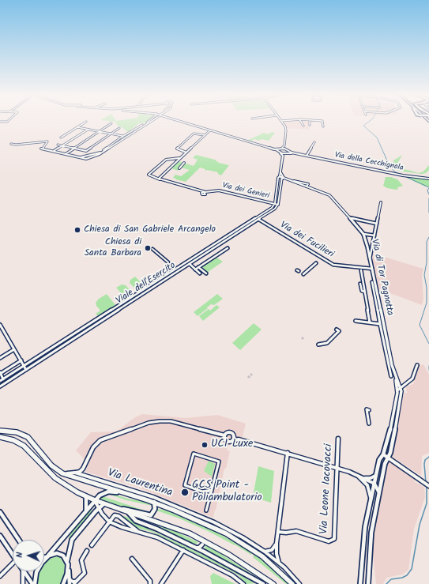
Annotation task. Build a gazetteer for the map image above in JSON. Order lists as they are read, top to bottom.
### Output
{
  "streets": {
    "main road": ["Via Laurentina"],
    "street": [
      "Via della Cecchignola",
      "Via dei Genieri",
      "Via dei Fucilieri",
      "Via di Tor Pagnotta",
      "Viale dell'Esercito",
      "Via Leone Iacovacci"
    ]
  },
  "crossings": [
    ["Via dei Genieri", "Viale dell'Esercito"],
    ["Via dei Fucilieri", "Via di Tor Pagnotta"],
    ["Via dei Fucilieri", "Viale dell'Esercito"]
  ],
  "places": [
    "Chiesa di San Gabriele Arcangelo",
    "Chiesa di Santa Barbara",
    "UCI Luxe",
    "GCS Point - Poliambulatorio"
  ],
  "north": "left"
}
